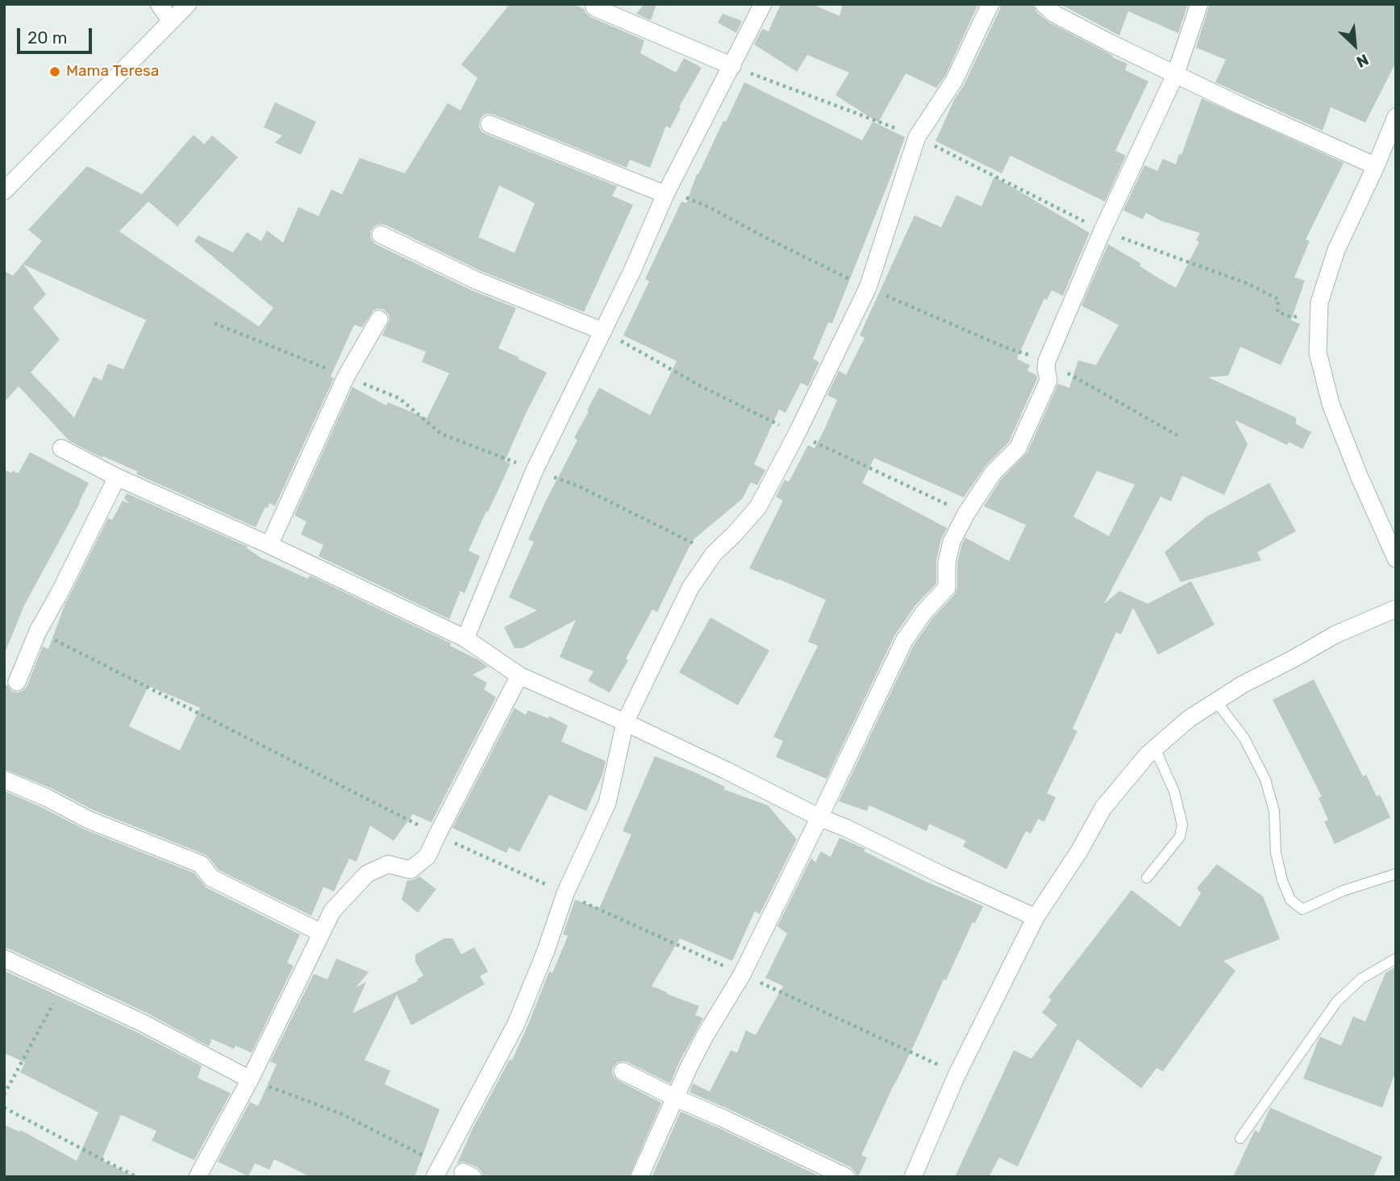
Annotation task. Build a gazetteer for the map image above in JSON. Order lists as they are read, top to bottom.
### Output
{
  "places": ["Mama Teresa"],
  "scale_bar": "20 m",
  "north": "bottom right"
}
